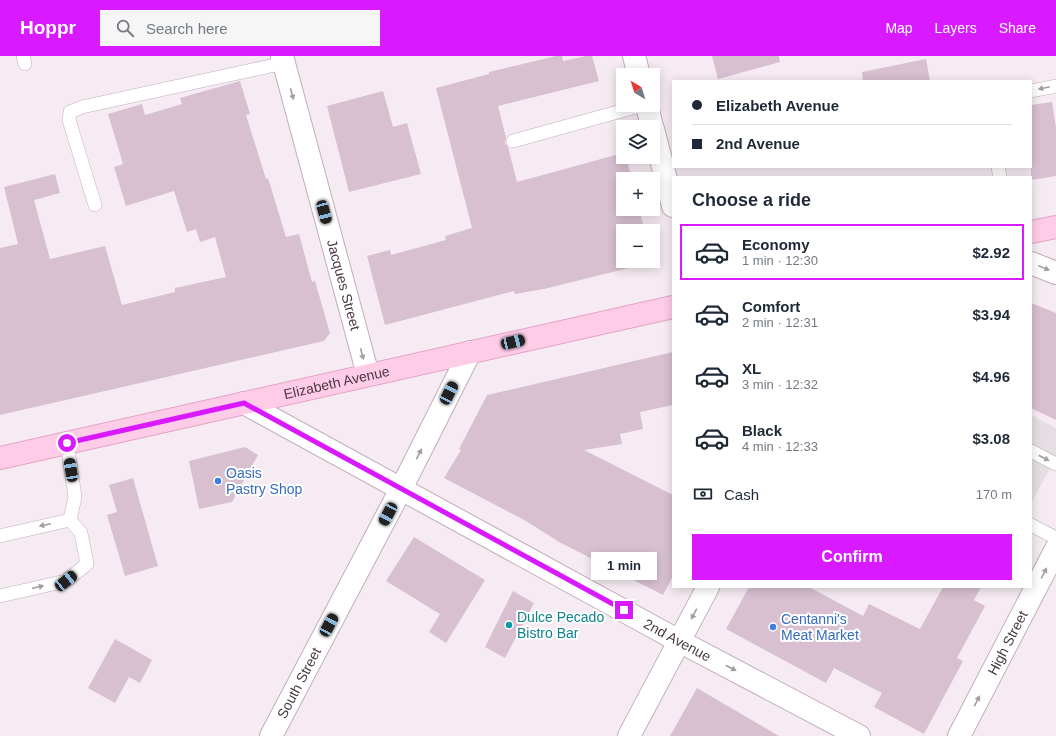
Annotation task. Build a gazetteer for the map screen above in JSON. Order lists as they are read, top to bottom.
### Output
{
  "streets": {
    "street": [
      "Jacques Street",
      "Elizabeth Avenue",
      "2nd Avenue",
      "High Street",
      "South Street"
    ]
  },
  "crossings": [
    ["Jacques Street", "Elizabeth Avenue"],
    ["Elizabeth Avenue", "2nd Avenue"],
    ["Elizabeth Avenue", "South Street"],
    ["2nd Avenue", "South Street"]
  ],
  "one_way": ["Jacques Street", "High Street", "South Street"],
  "places": ["Oasis Pastry Shop", "Dulce Pecado Bistro Bar", "Centanni's Meat Market"],
  "north": "top left",
  "page": {
    "header": "Hoppr",
    "search": "Search here",
    "nav": ["Map", "Layers", "Share"],
    "map_buttons": ["+", "−"],
    "banner": ["Elizabeth Avenue", "2nd Avenue"],
    "heading": "Choose a ride",
    "list": [
      {
        "name": "Economy",
        "note": "1 min · 12:30",
        "value": "$2.92"
      },
      {
        "name": "Comfort",
        "note": "2 min · 12:31",
        "value": "$3.94"
      },
      {
        "name": "XL",
        "note": "3 min · 12:32",
        "value": "$4.96"
      },
      {
        "name": "Black",
        "note": "4 min · 12:33",
        "value": "$3.08"
      }
    ],
    "pay": ["Cash", "170 m"],
    "buttons": "Confirm",
    "bubble": "1 min"
  }
}
